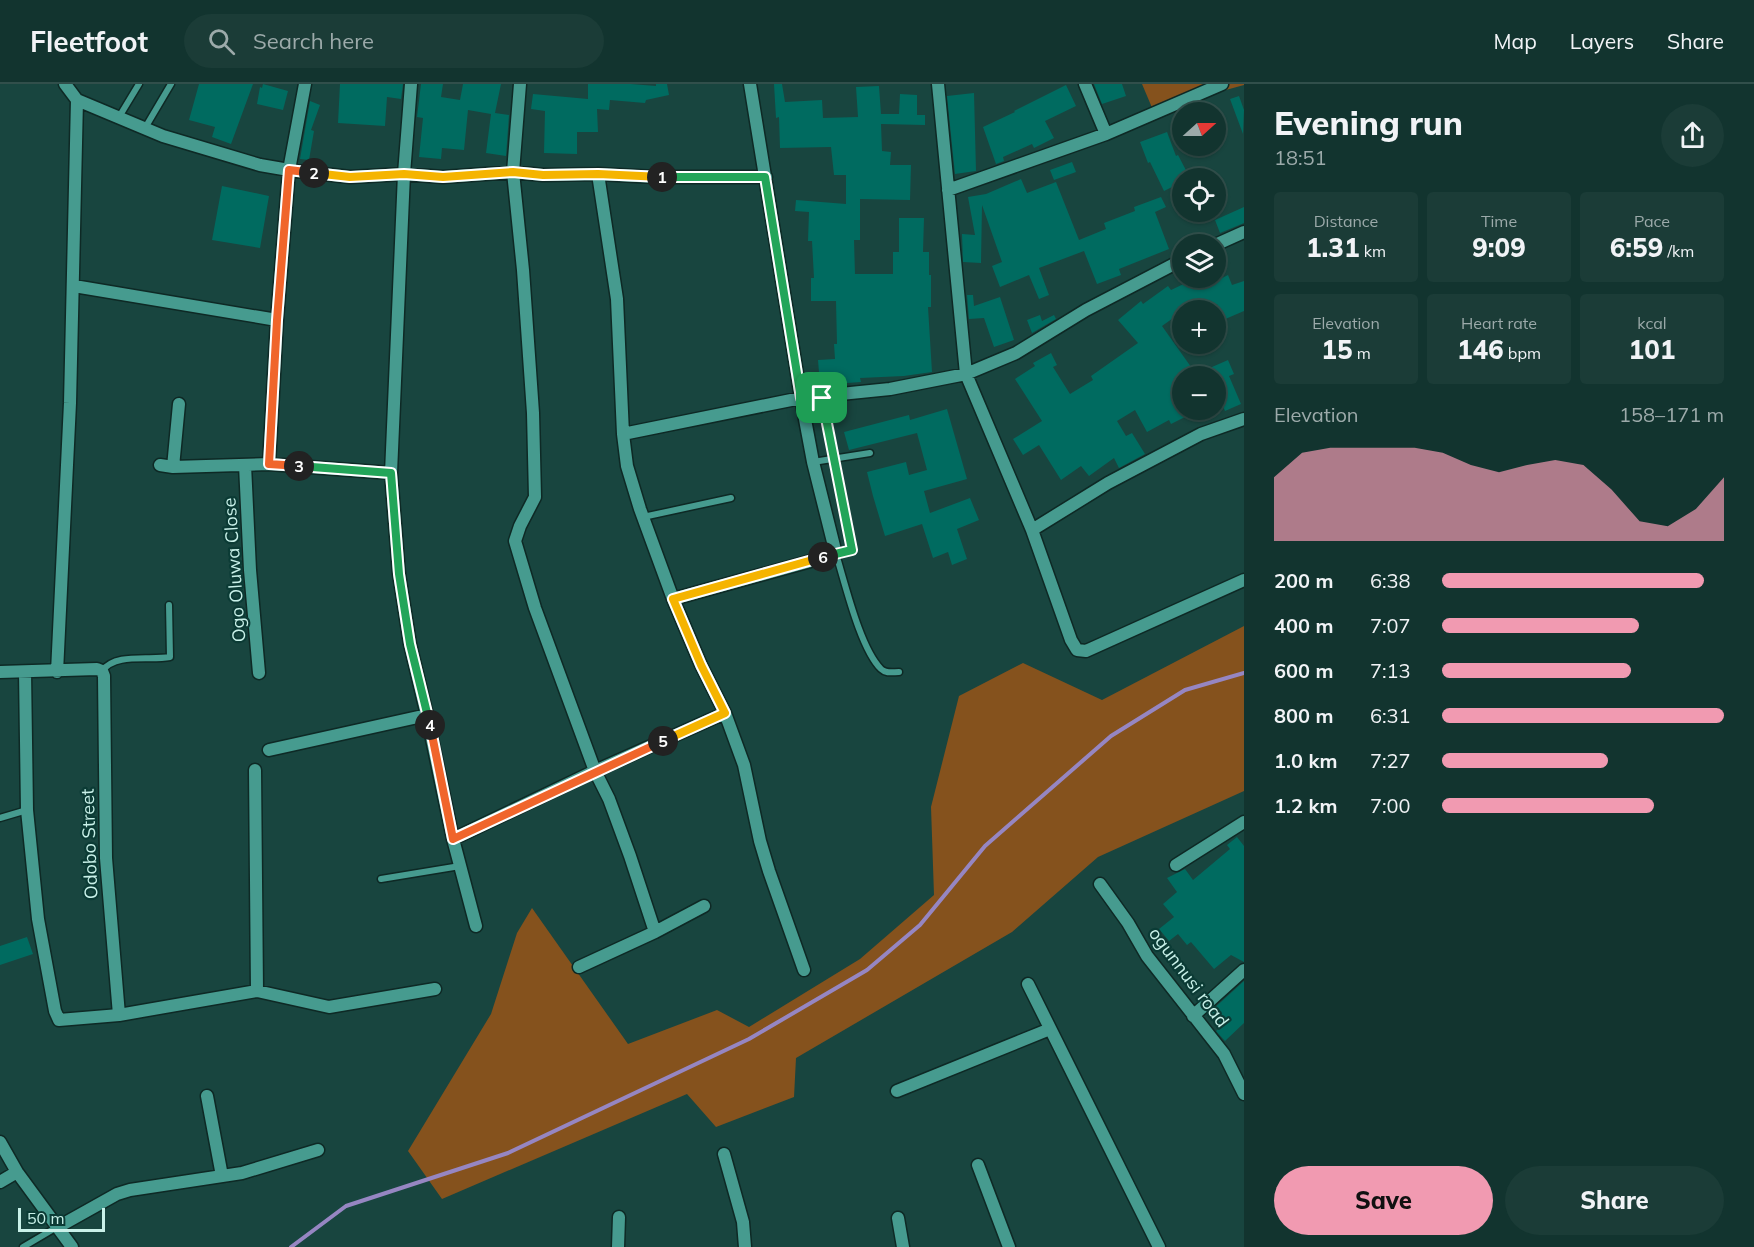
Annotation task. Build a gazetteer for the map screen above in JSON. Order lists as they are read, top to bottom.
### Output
{
  "streets": {
    "street": ["Ogo Oluwa Close", "Odobo Street", "ogunnusi road"]
  },
  "scale_bar": "50 m",
  "north": "right",
  "page": {
    "header": "Fleetfoot",
    "search": "Search here",
    "nav": ["Map", "Layers", "Share"],
    "heading": ["Evening run", "18:51"],
    "map_buttons": ["+", "−"],
    "pins": [
      "2",
      "1",
      "3",
      "6",
      "4",
      "5"
    ],
    "stats": [
      ["Distance", "1.31 km"],
      ["Time", "9:09"],
      ["Pace", "6:59 /km"],
      ["Elevation", "15 m"],
      ["Heart rate", "146 bpm"],
      ["kcal", "101"]
    ],
    "chart": ["Elevation", "158–171 m"],
    "list": [
      {
        "name": "200 m",
        "note": "6:38"
      },
      {
        "name": "400 m",
        "note": "7:07"
      },
      {
        "name": "600 m",
        "note": "7:13"
      },
      {
        "name": "800 m",
        "note": "6:31"
      },
      {
        "name": "1.0 km",
        "note": "7:27"
      },
      {
        "name": "1.2 km",
        "note": "7:00"
      }
    ],
    "buttons": ["Save", "Share"],
    "scale": "50 m"
  }
}
